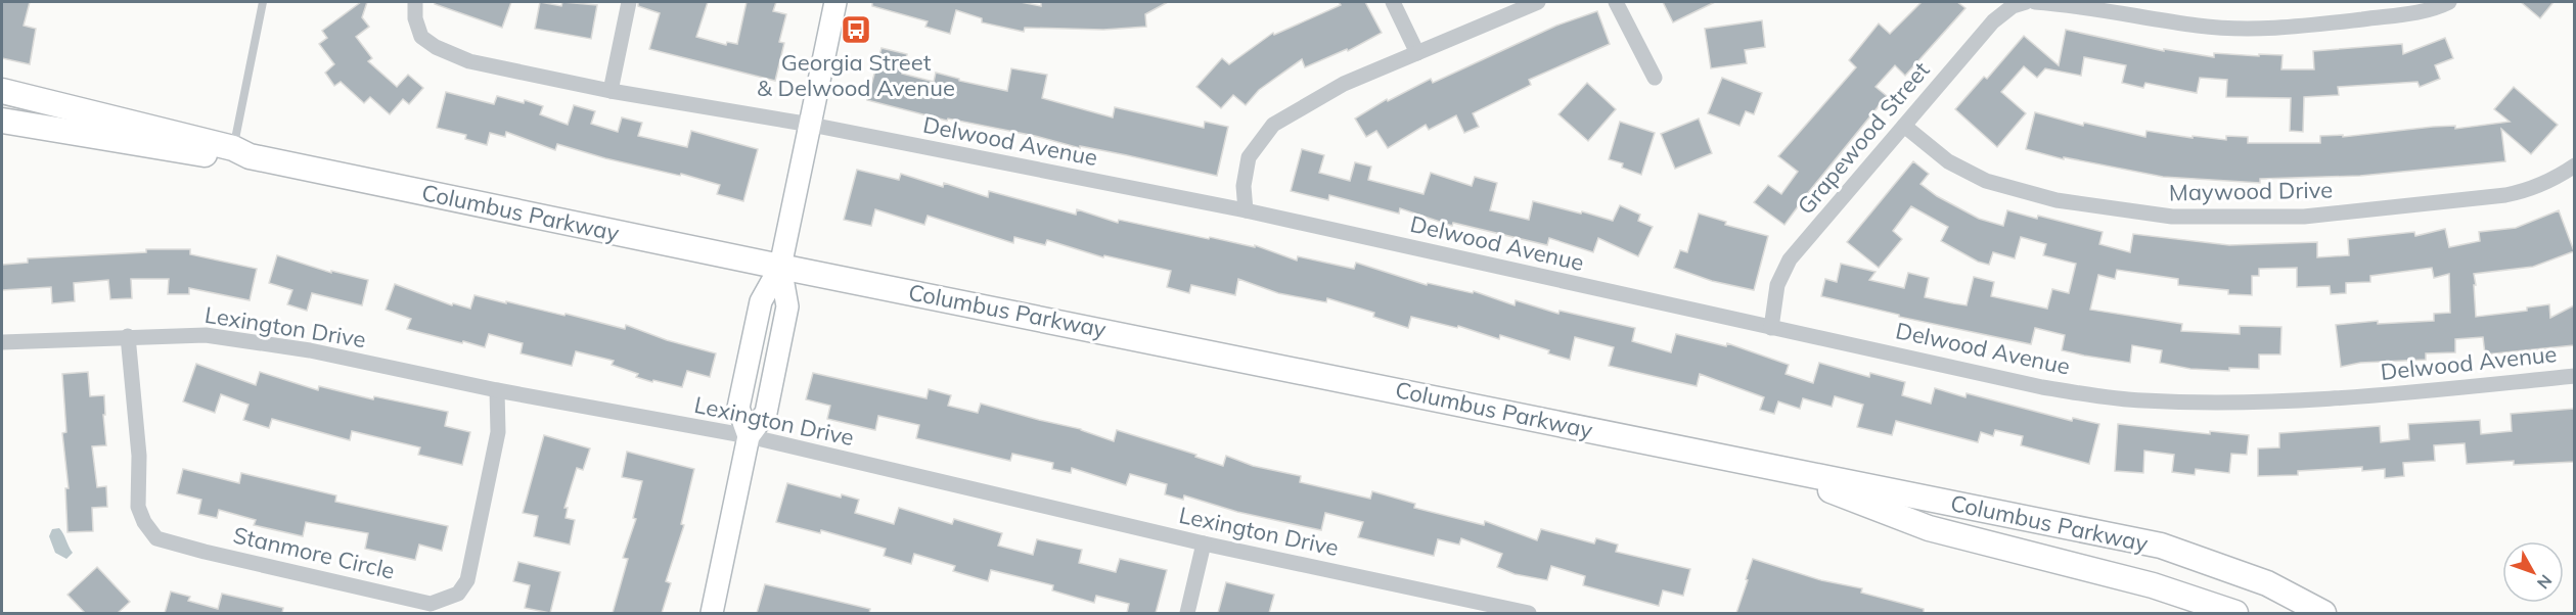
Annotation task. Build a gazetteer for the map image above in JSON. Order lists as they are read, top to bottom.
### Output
{
  "streets": {
    "main road": ["Columbus Parkway"],
    "street": [
      "Grapewood Street",
      "Delwood Avenue",
      "Maywood Drive",
      "Lexington Drive",
      "Stanmore Circle"
    ]
  },
  "crossings": [
    ["Grapewood Street", "Delwood Avenue"],
    ["Grapewood Street", "Maywood Drive"],
    ["Lexington Drive", "Stanmore Circle"]
  ],
  "places": {
    "bus stop": ["Georgia Street & Delwood Avenue"]
  },
  "north": "bottom right"
}
